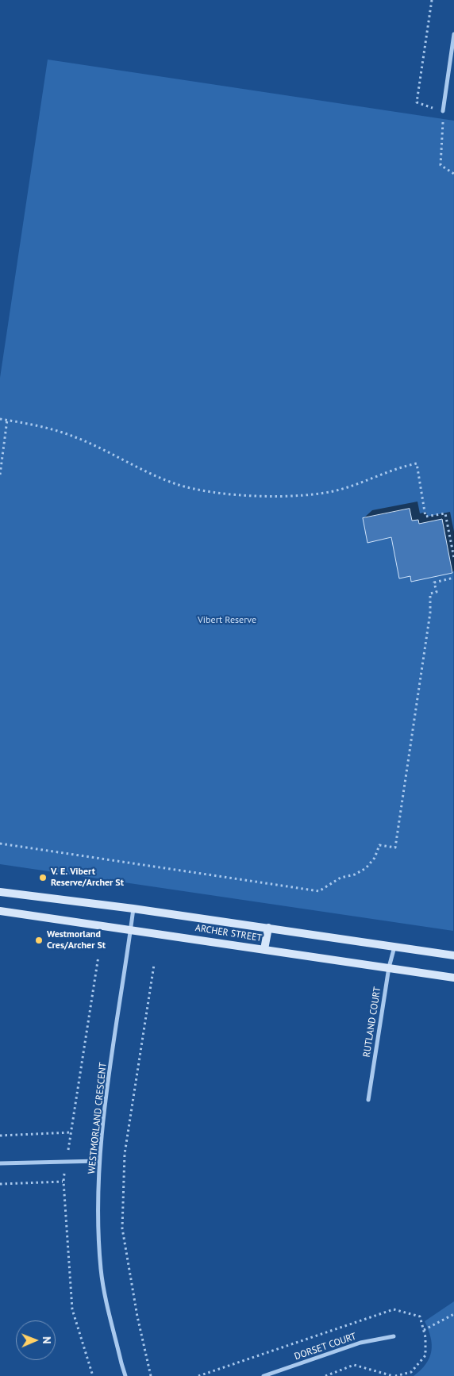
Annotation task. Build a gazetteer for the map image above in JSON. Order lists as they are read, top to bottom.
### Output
{
  "streets": {
    "main road": ["ARCHER STREET"],
    "street": ["RUTLAND COURT", "WESTMORLAND CRESCENT", "DORSET COURT"]
  },
  "crossings": [
    ["ARCHER STREET", "RUTLAND COURT"],
    ["ARCHER STREET", "WESTMORLAND CRESCENT"]
  ],
  "parks": ["Vibert Reserve"],
  "places": ["V. E. Vibert Reserve/Archer St", "Westmorland Cres/Archer St"],
  "north": "right"
}
